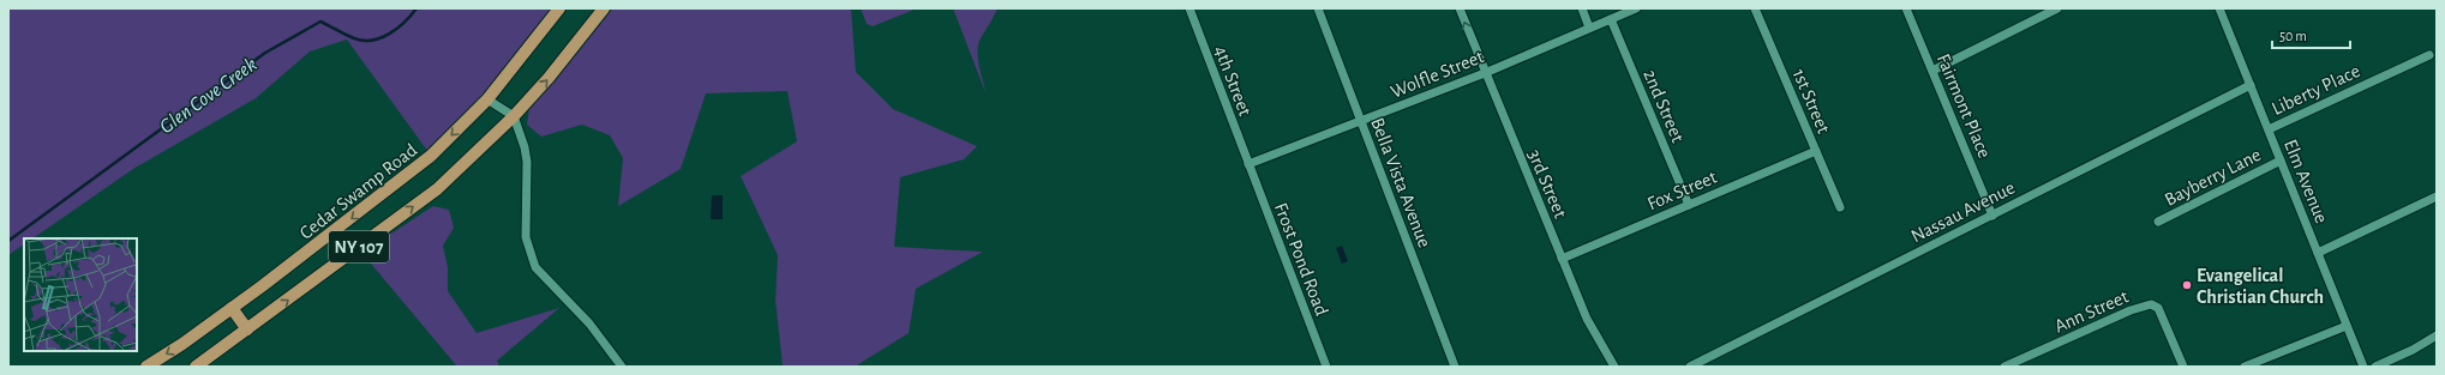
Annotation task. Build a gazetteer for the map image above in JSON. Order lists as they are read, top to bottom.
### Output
{
  "streets": {
    "main road": ["Cedar Swamp Road", "NY 107"],
    "street": [
      "Wolfle Street",
      "4th Street",
      "Liberty Place",
      "1st Street",
      "2nd Street",
      "Fairmont Place",
      "Bayberry Lane",
      "Elm Avenue",
      "Bella Vista Avenue",
      "3rd Street",
      "Fox Street",
      "Nassau Avenue",
      "Frost Pond Road",
      "Ann Street"
    ]
  },
  "crossings": [
    ["Wolfle Street", "4th Street"],
    ["Wolfle Street", "2nd Street"],
    ["Wolfle Street", "Bella Vista Avenue"],
    ["Wolfle Street", "3rd Street"],
    ["Wolfle Street", "Frost Pond Road"],
    ["4th Street", "Frost Pond Road"],
    ["Liberty Place", "Elm Avenue"],
    ["1st Street", "Fox Street"],
    ["2nd Street", "Fox Street"],
    ["Fairmont Place", "Nassau Avenue"],
    ["Bayberry Lane", "Elm Avenue"],
    ["Elm Avenue", "Nassau Avenue"],
    ["3rd Street", "Fox Street"]
  ],
  "water": ["Glen Cove Creek"],
  "places": ["Evangelical Christian Church"],
  "scale_bar": "50 m"
}
